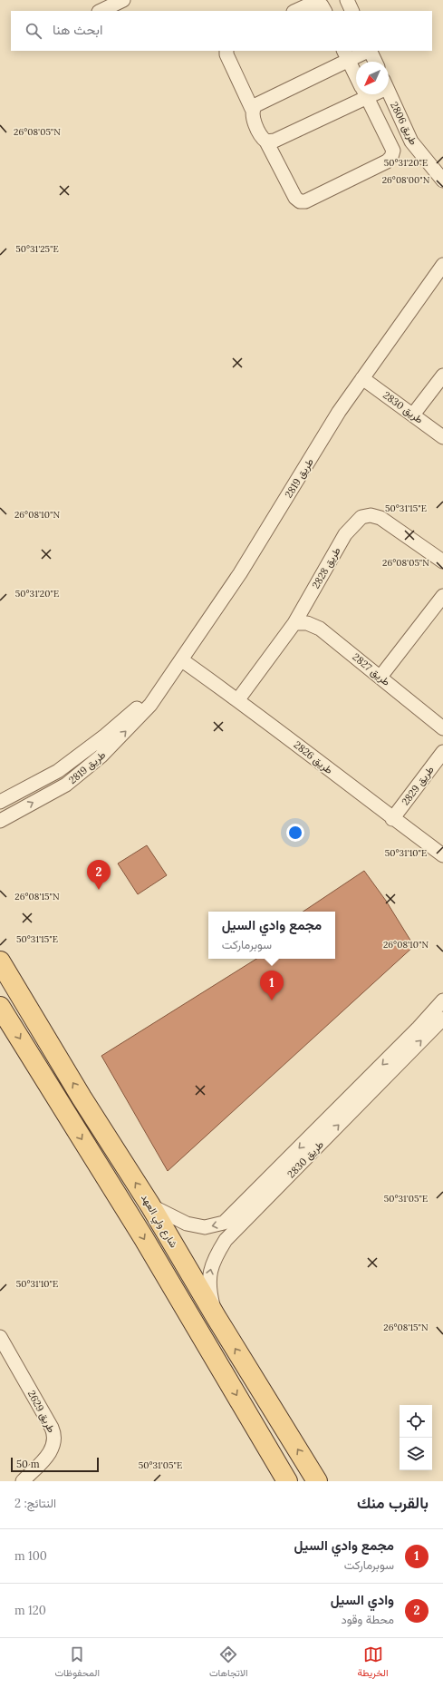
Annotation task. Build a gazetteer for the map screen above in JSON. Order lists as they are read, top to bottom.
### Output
{
  "streets": {
    "main road": ["شارع ولي العهد"],
    "street": [
      "طريق 2806",
      "طريق 2830",
      "طريق 2819",
      "طريق 2828",
      "طريق 2827",
      "طريق 2826",
      "طريق 2829",
      "طريق 2629"
    ]
  },
  "crossings": [
    ["طريق 2830", "طريق 2819"],
    ["طريق 2830", "شارع ولي العهد"],
    ["طريق 2819", "طريق 2826"],
    ["طريق 2828", "طريق 2827"],
    ["طريق 2828", "طريق 2826"],
    ["طريق 2826", "طريق 2829"]
  ],
  "scale_bar": "50 m",
  "north": "bottom left",
  "page": {
    "search": "ابحث هنا",
    "pins": ["2", "1"],
    "popup": ["مجمع وادي السيل", "سوبرماركت"],
    "scale": "50 m",
    "heading": ["بالقرب منك", "النتائج: 2"],
    "list": [
      {
        "mark": "1",
        "name": "مجمع وادي السيل",
        "note": "سوبرماركت",
        "value": "100 m"
      },
      {
        "mark": "2",
        "name": "وادي السيل",
        "note": "محطة وقود",
        "value": "120 m"
      }
    ],
    "nav": ["الخريطة", "الاتجاهات", "المحفوظات"]
  },
  "coordinates": [
    "26°08'05\"N",
    "50°31'20\"E",
    "26°08'00\"N",
    "50°31'25\"E",
    "50°31'15\"E",
    "26°08'10\"N",
    "50°31'10\"E",
    "26°08'15\"N",
    "50°31'05\"E"
  ]
}
